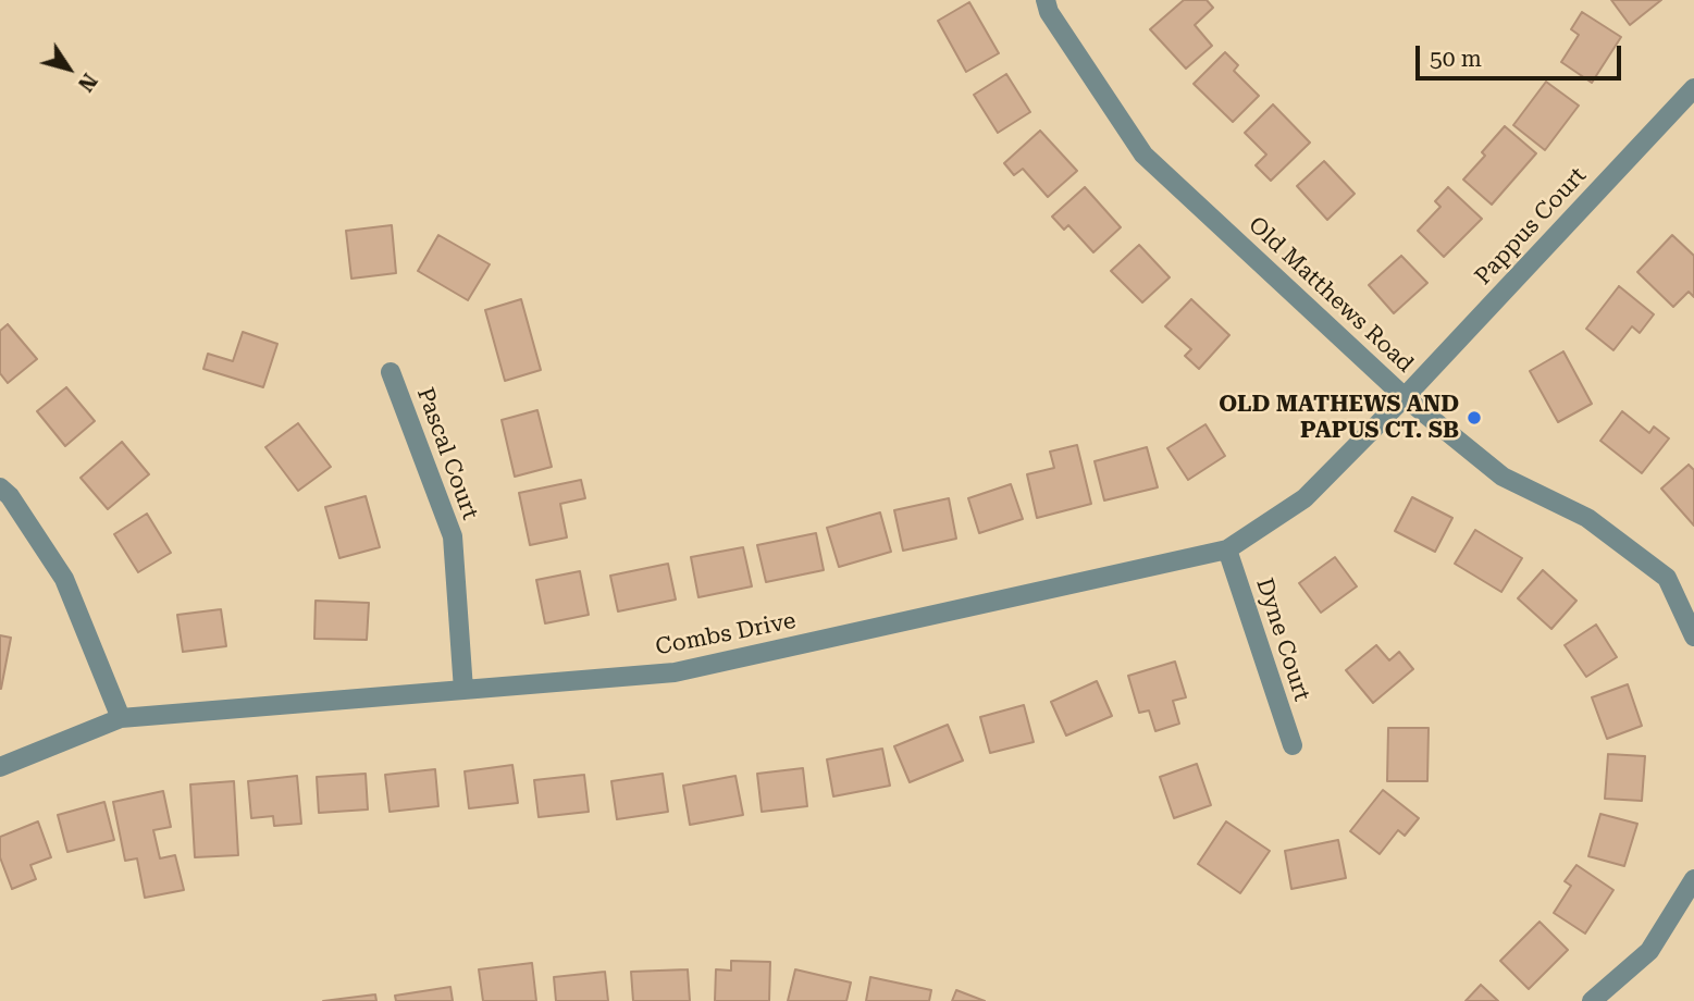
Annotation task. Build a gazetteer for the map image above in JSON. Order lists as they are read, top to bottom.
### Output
{
  "streets": {
    "street": [
      "Pappus Court",
      "Old Matthews Road",
      "Pascal Court",
      "Combs Drive",
      "Dyne Court"
    ]
  },
  "crossings": [
    ["Pappus Court", "Old Matthews Road"],
    ["Pappus Court", "Combs Drive"],
    ["Old Matthews Road", "Combs Drive"],
    ["Pascal Court", "Combs Drive"],
    ["Combs Drive", "Dyne Court"]
  ],
  "places": ["OLD MATHEWS AND PAPUS CT. SB"],
  "scale_bar": "50 m",
  "north": "bottom right"
}
